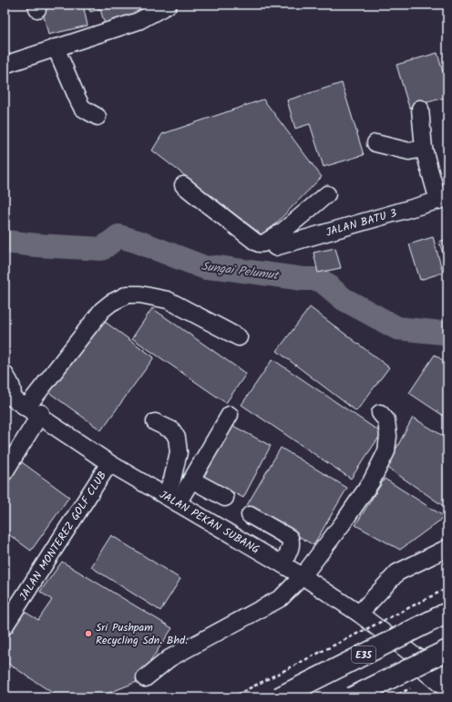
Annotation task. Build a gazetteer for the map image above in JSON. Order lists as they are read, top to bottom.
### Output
{
  "streets": {
    "highway": ["E35"],
    "street": ["JALAN BATU 3", "JALAN PEKAN SUBANG", "JALAN MONTEREZ GOLF CLUB"]
  },
  "crossings": [
    ["JALAN PEKAN SUBANG", "JALAN MONTEREZ GOLF CLUB"]
  ],
  "water": ["Sungai Pelumut"],
  "places": ["Sri Pushpam Recycling Sdn. Bhd."]
}
